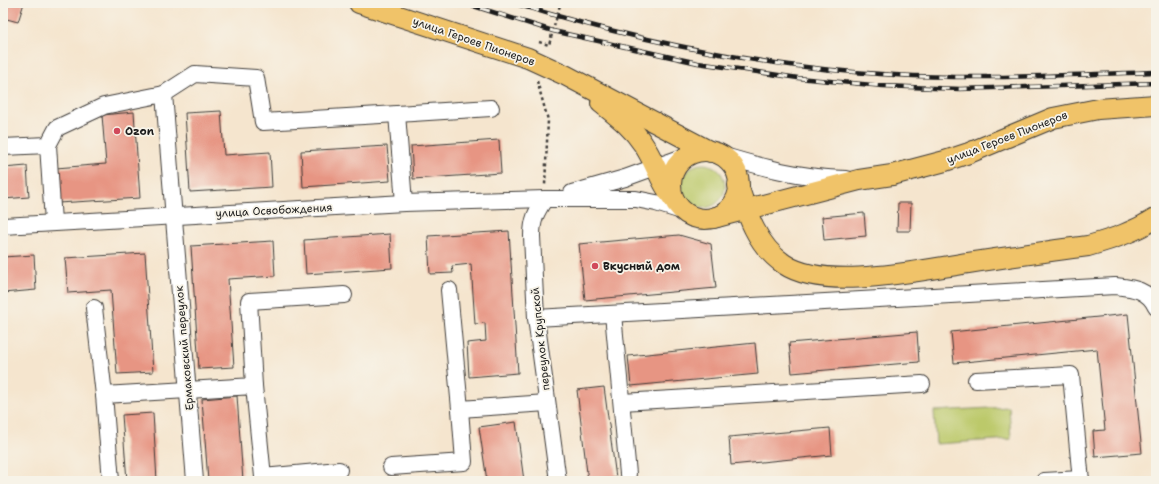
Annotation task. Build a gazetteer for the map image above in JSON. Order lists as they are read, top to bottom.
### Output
{
  "streets": {
    "main road": ["улица Героев Пионеров"],
    "street": ["улица Освобождения", "переулок Крупской", "Ермаковский переулок"]
  },
  "crossings": [
    ["улица Освобождения", "переулок Крупской"],
    ["улица Освобождения", "Ермаковский переулок"]
  ],
  "places": ["Ozon", "Вкусный дом"]
}
